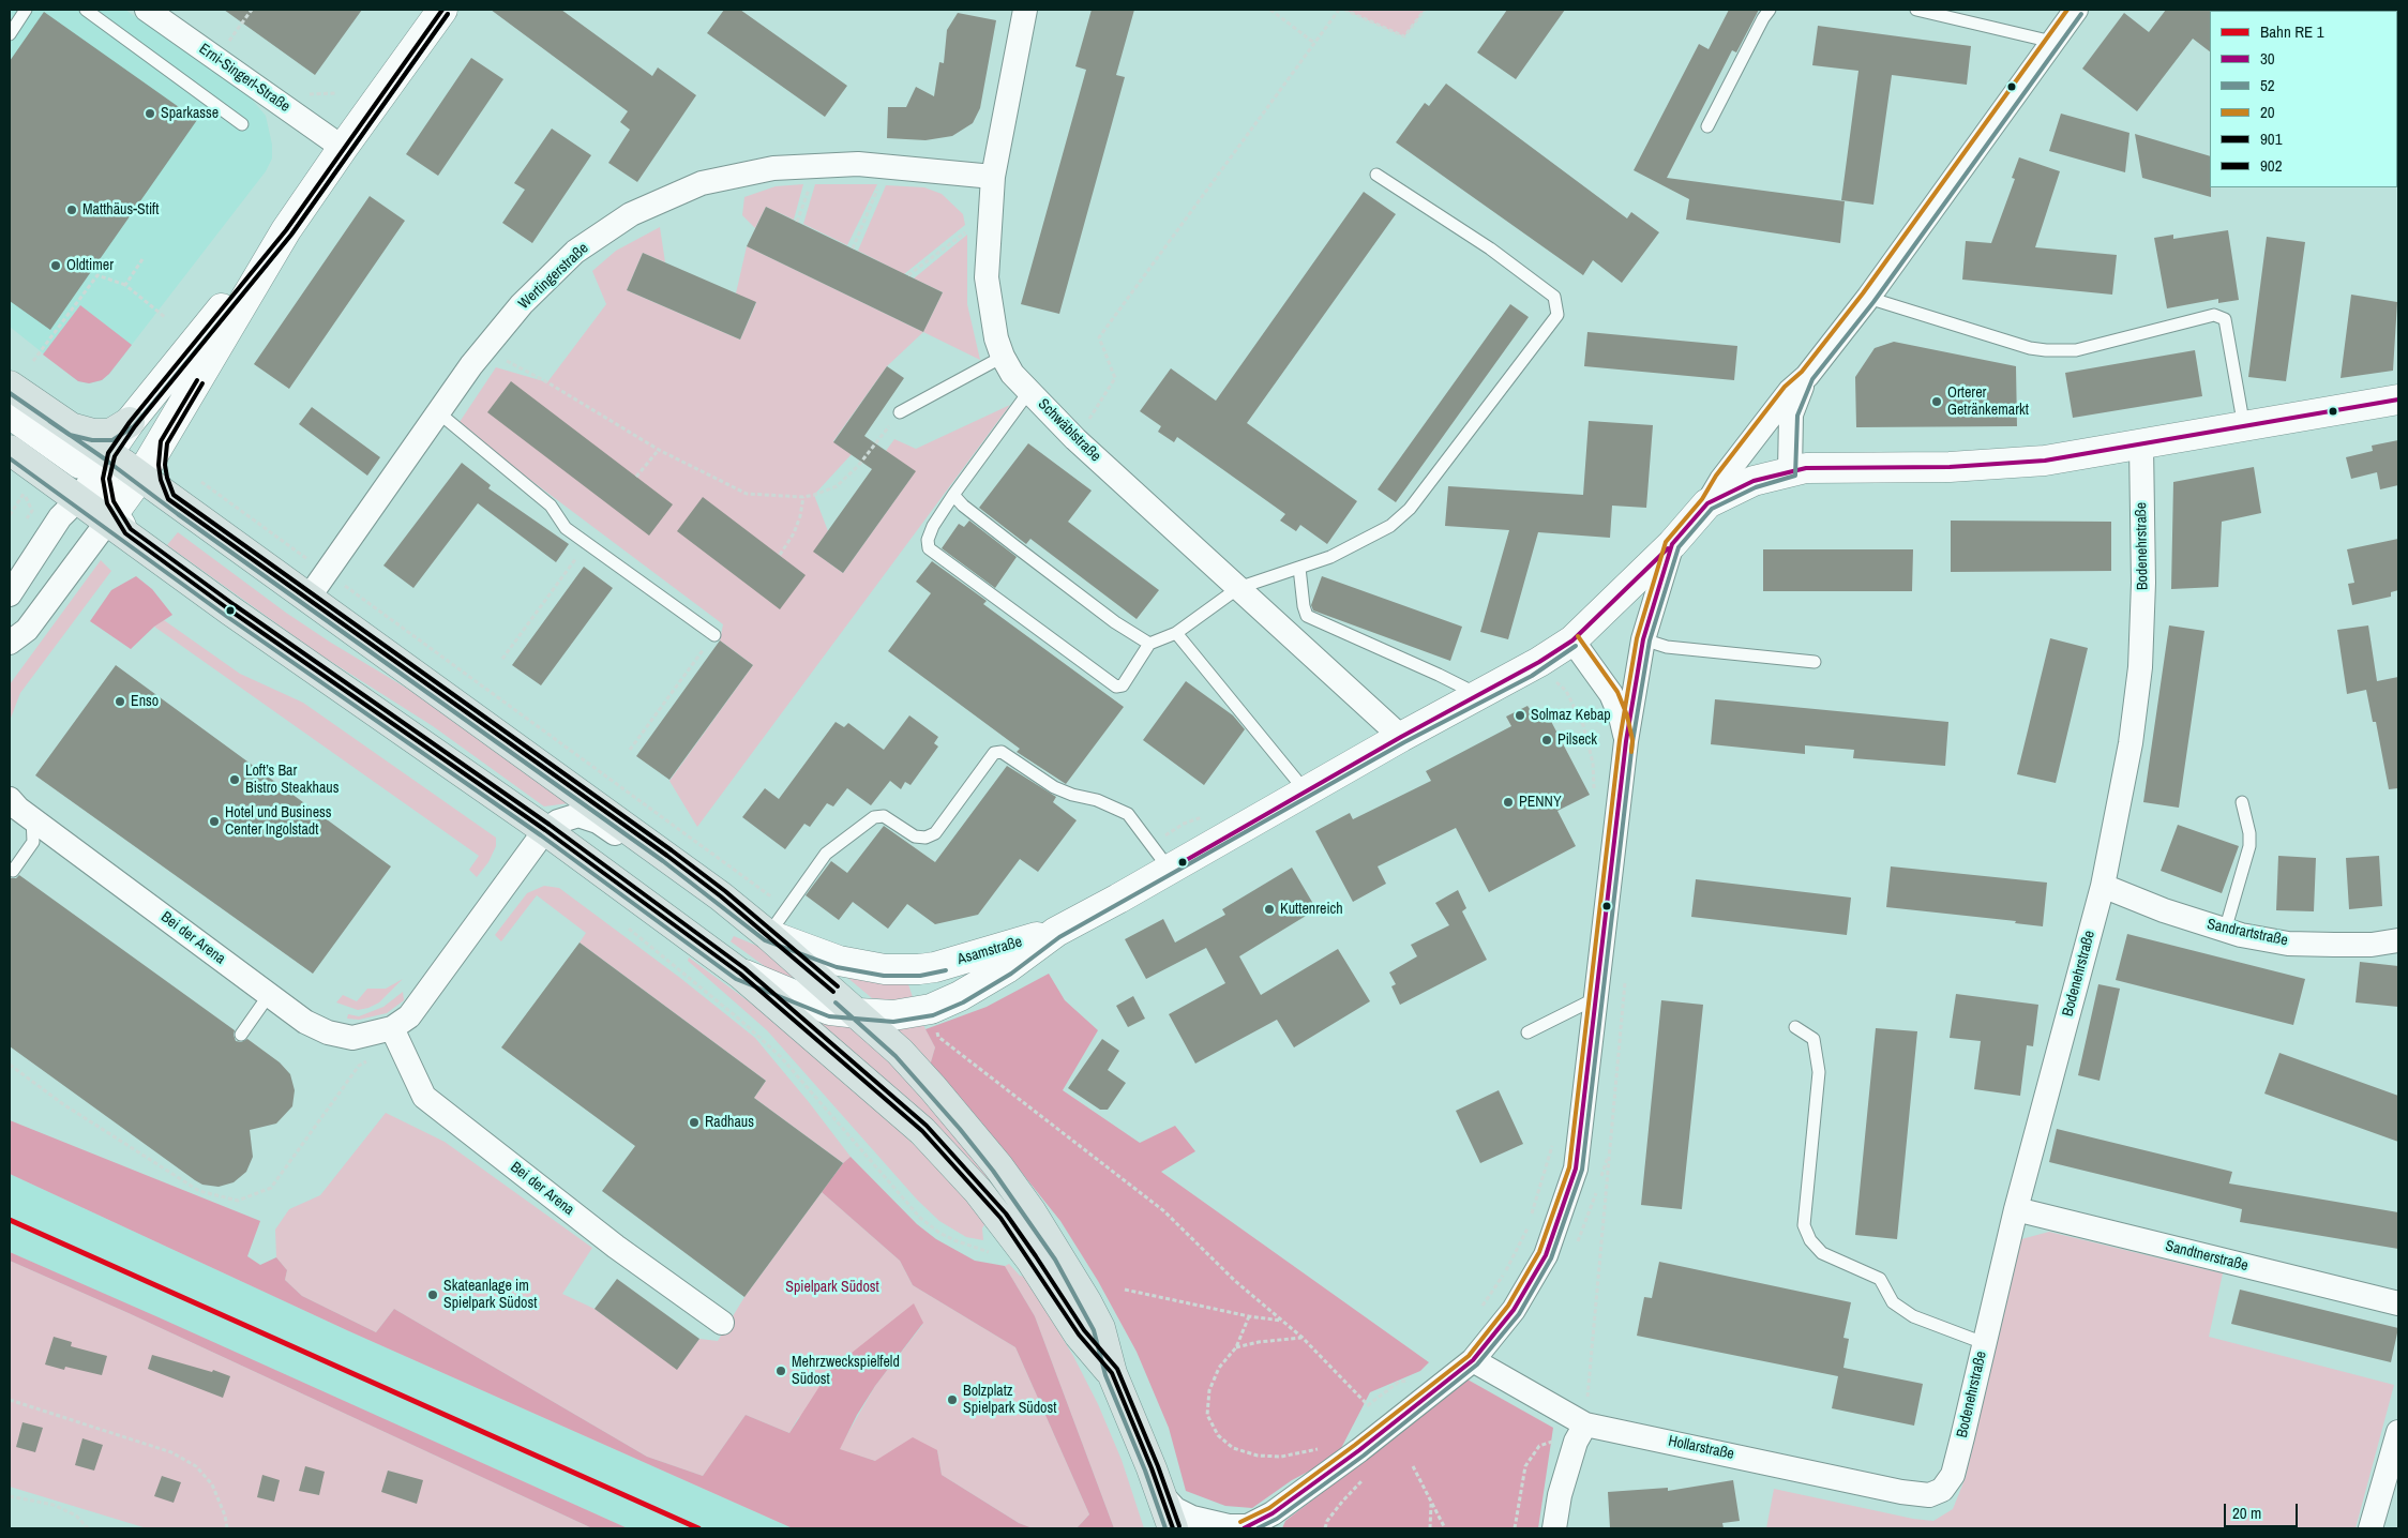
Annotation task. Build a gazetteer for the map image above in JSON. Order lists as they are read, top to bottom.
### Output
{
  "streets": {
    "street": [
      "Erni-Singerl-Straße",
      "Wertingerstraße",
      "Schwäblstraße",
      "Bodenehrstraße",
      "Sandrartstraße",
      "Bei der Arena",
      "Asamstraße",
      "Sandtnerstraße",
      "Hollarstraße"
    ]
  },
  "crossings": [
    ["Wertingerstraße", "Schwäblstraße"],
    ["Schwäblstraße", "Asamstraße"],
    ["Bodenehrstraße", "Sandrartstraße"],
    ["Bodenehrstraße", "Asamstraße"],
    ["Bodenehrstraße", "Sandtnerstraße"],
    ["Bodenehrstraße", "Hollarstraße"]
  ],
  "parks": ["Spielpark Südost"],
  "places": [
    "Sparkasse",
    "Matthäus-Stift",
    "Oldtimer",
    "Orterer Getränkemarkt",
    "Enso",
    "Solmaz Kebap",
    "Pilseck",
    "Loft’s Bar Bistro Steakhaus",
    "PENNY",
    "Hotel und Business Center Ingolstadt",
    "Kuttenreich",
    "Radhaus",
    "Skateanlage im Spielpark Südost",
    "Mehrzweckspielfeld Südost",
    "Bolzplatz Spielpark Südost"
  ],
  "lines": [
    "transit line 20",
    "transit line 901",
    "transit line 52",
    "transit line 902",
    "transit line 30"
  ],
  "legend": [
    "Bahn RE 1",
    "30",
    "52",
    "20",
    "901",
    "902"
  ],
  "scale_bar": "20 m"
}
